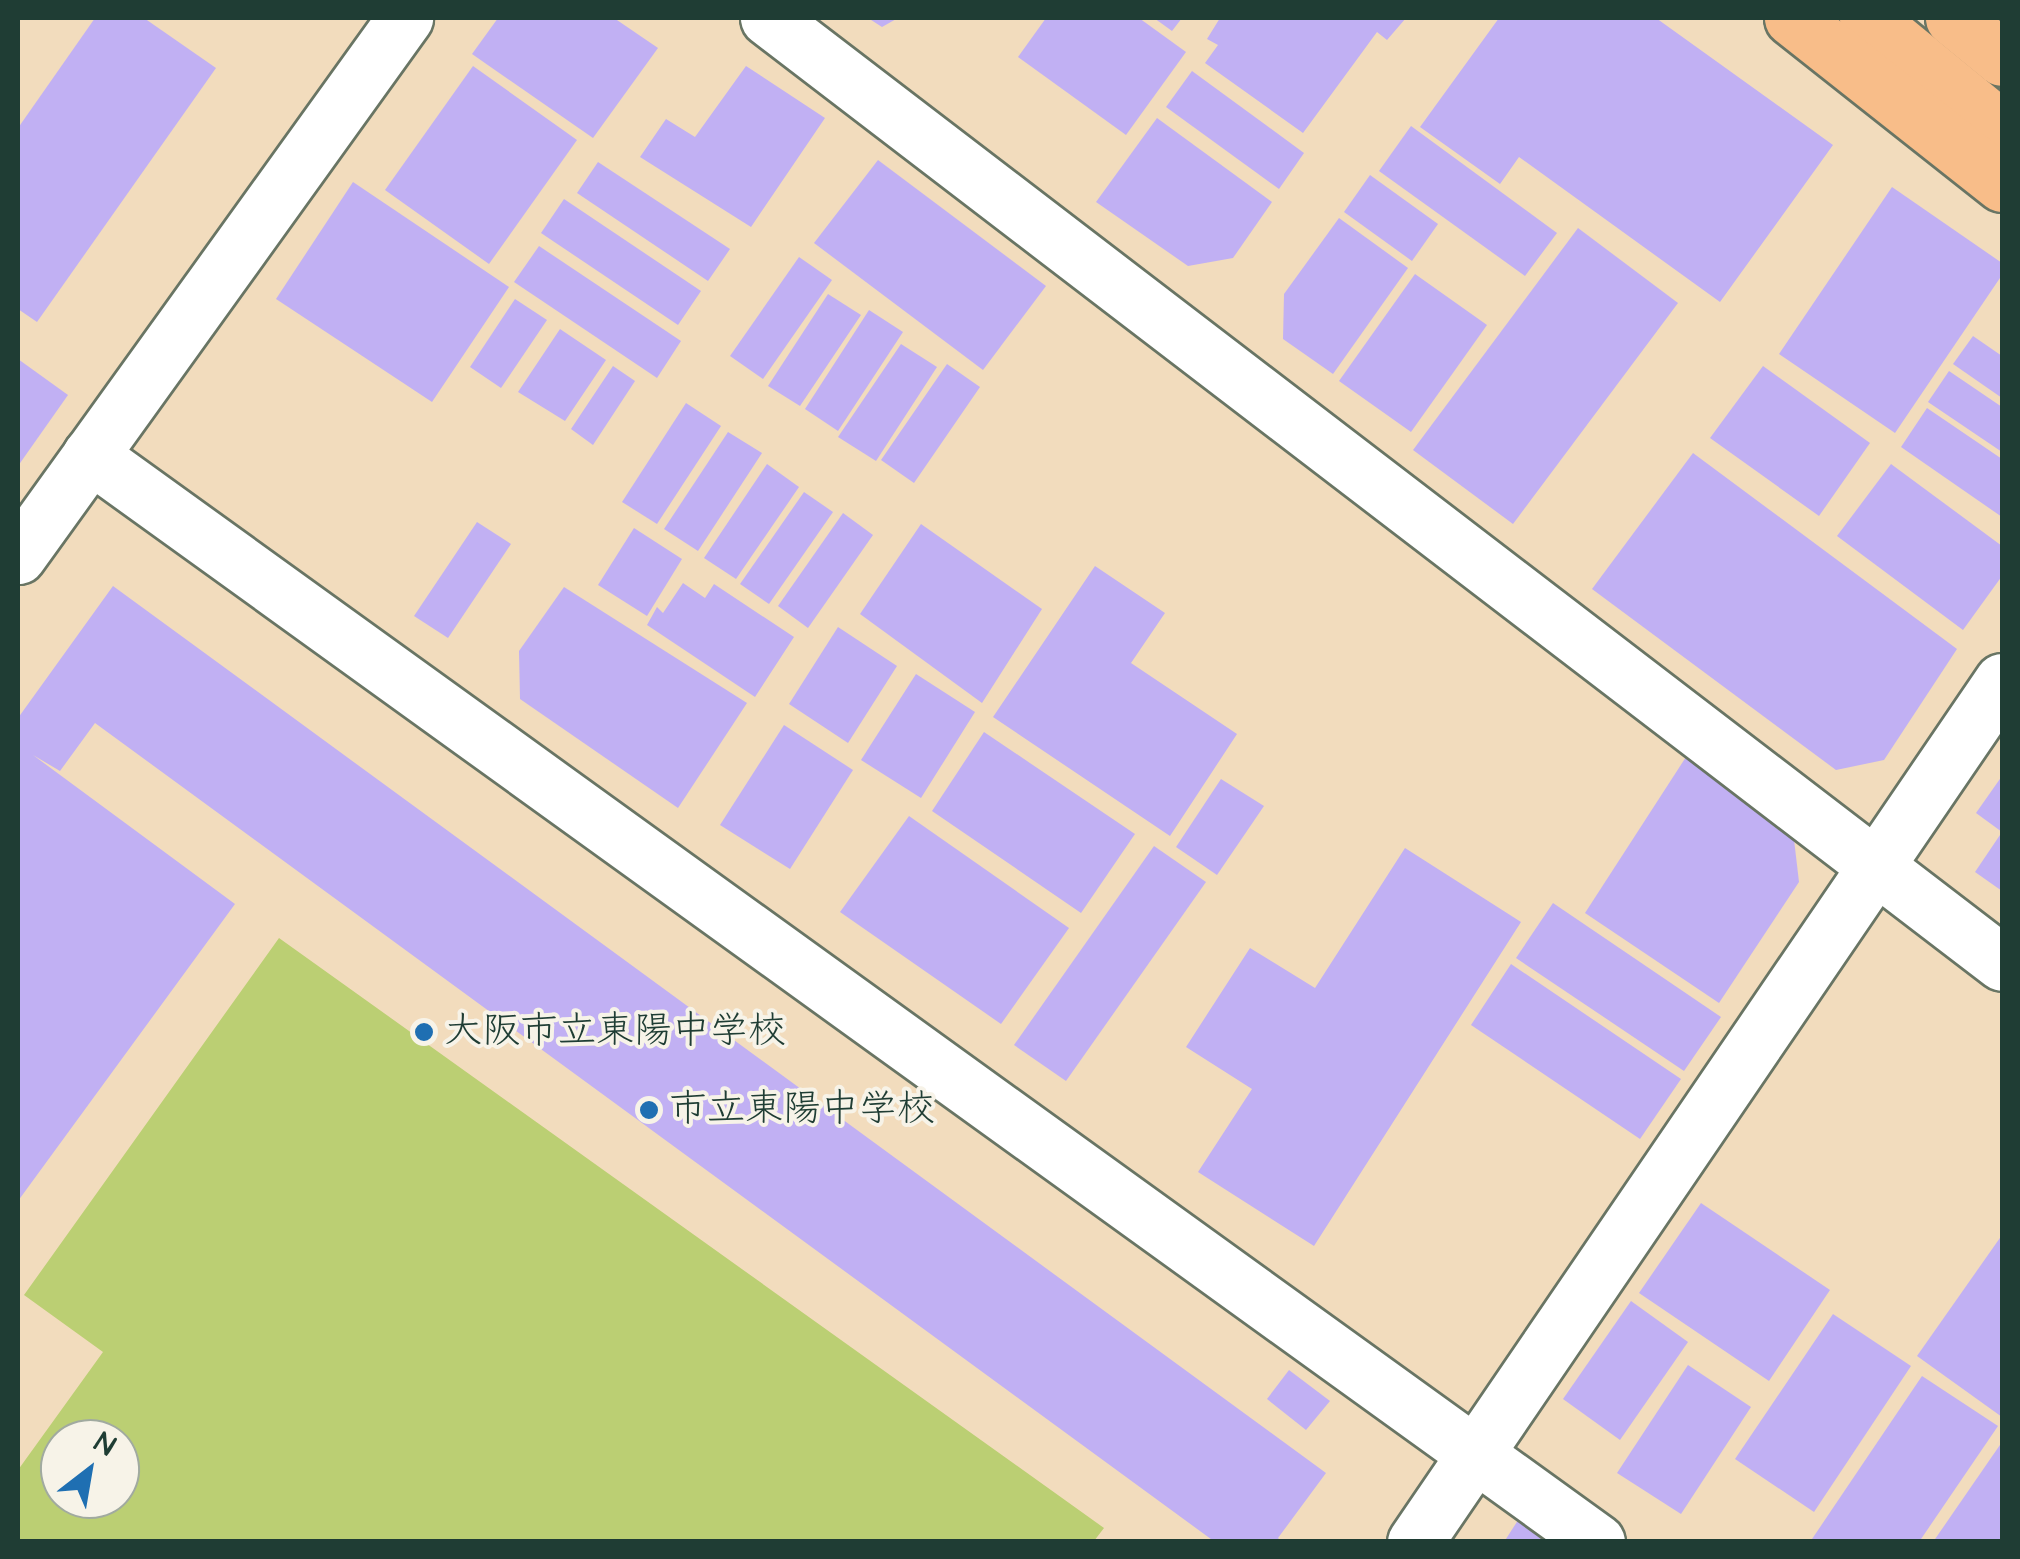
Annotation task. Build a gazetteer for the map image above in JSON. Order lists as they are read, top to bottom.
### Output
{
  "places": ["大阪市立東陽中学校", "市立東陽中学校"],
  "north": "top right"
}
